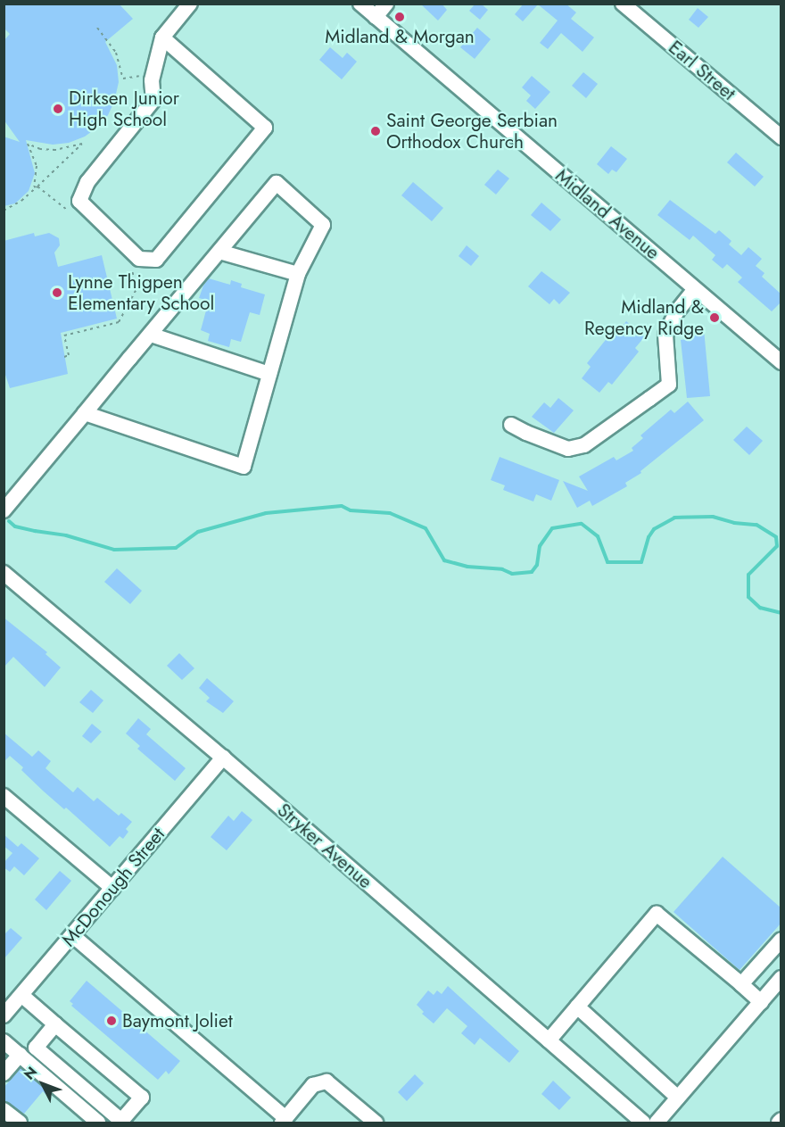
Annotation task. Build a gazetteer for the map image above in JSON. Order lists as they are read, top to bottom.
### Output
{
  "streets": {
    "street": [
      "Earl Street",
      "Midland Avenue",
      "Stryker Avenue",
      "McDonough Street"
    ]
  },
  "crossings": [
    ["Stryker Avenue", "McDonough Street"]
  ],
  "places": [
    "Midland & Morgan",
    "Dirksen Junior High School",
    "Saint George Serbian Orthodox Church",
    "Lynne Thigpen Elementary School",
    "Midland & Regency Ridge",
    "Baymont Joliet"
  ],
  "north": "top left"
}
